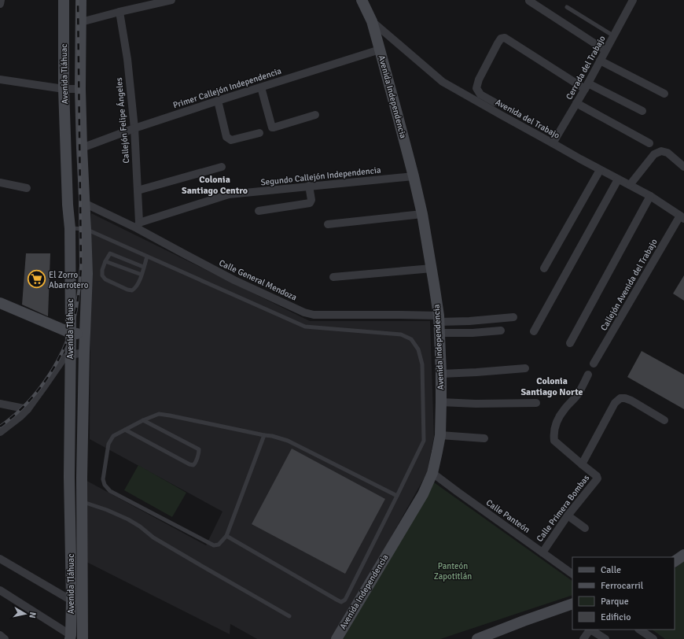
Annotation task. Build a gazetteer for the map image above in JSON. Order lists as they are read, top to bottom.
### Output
{
  "streets": {
    "main road": ["Avenida Tláhuac", "Avenida Independencia"],
    "street": [
      "Cerrada del Trabajo",
      "Primer Callejón Independencia",
      "Avenida del Trabajo",
      "Callejón Felipe Ángeles",
      "Segundo Callejón Independencia",
      "Calle General Mendoza",
      "Callejón Avenida del Trabajo",
      "Calle Primera Bombas",
      "Calle Panteón"
    ]
  },
  "crossings": [
    ["Cerrada del Trabajo", "Avenida del Trabajo"],
    ["Avenida Tláhuac", "Primer Callejón Independencia"],
    ["Avenida Tláhuac", "Calle General Mendoza"],
    ["Primer Callejón Independencia", "Avenida Independencia"],
    ["Primer Callejón Independencia", "Callejón Felipe Ángeles"],
    ["Avenida Independencia", "Avenida del Trabajo"],
    ["Avenida Independencia", "Segundo Callejón Independencia"],
    ["Avenida Independencia", "Calle General Mendoza"],
    ["Avenida Independencia", "Calle Panteón"],
    ["Avenida del Trabajo", "Callejón Avenida del Trabajo"],
    ["Callejón Felipe Ángeles", "Segundo Callejón Independencia"],
    ["Callejón Felipe Ángeles", "Calle General Mendoza"],
    ["Segundo Callejón Independencia", "Calle General Mendoza"],
    ["Calle Primera Bombas", "Calle Panteón"]
  ],
  "districts": ["Colonia Santiago Centro", "Colonia Santiago Norte"],
  "parks": ["Panteón Zapotitlán"],
  "places": {
    "supermarket": ["El Zorro Abarrotero"]
  },
  "legend": [
    "Calle",
    "Ferrocarril",
    "Parque",
    "Edificio"
  ],
  "north": "right"
}
